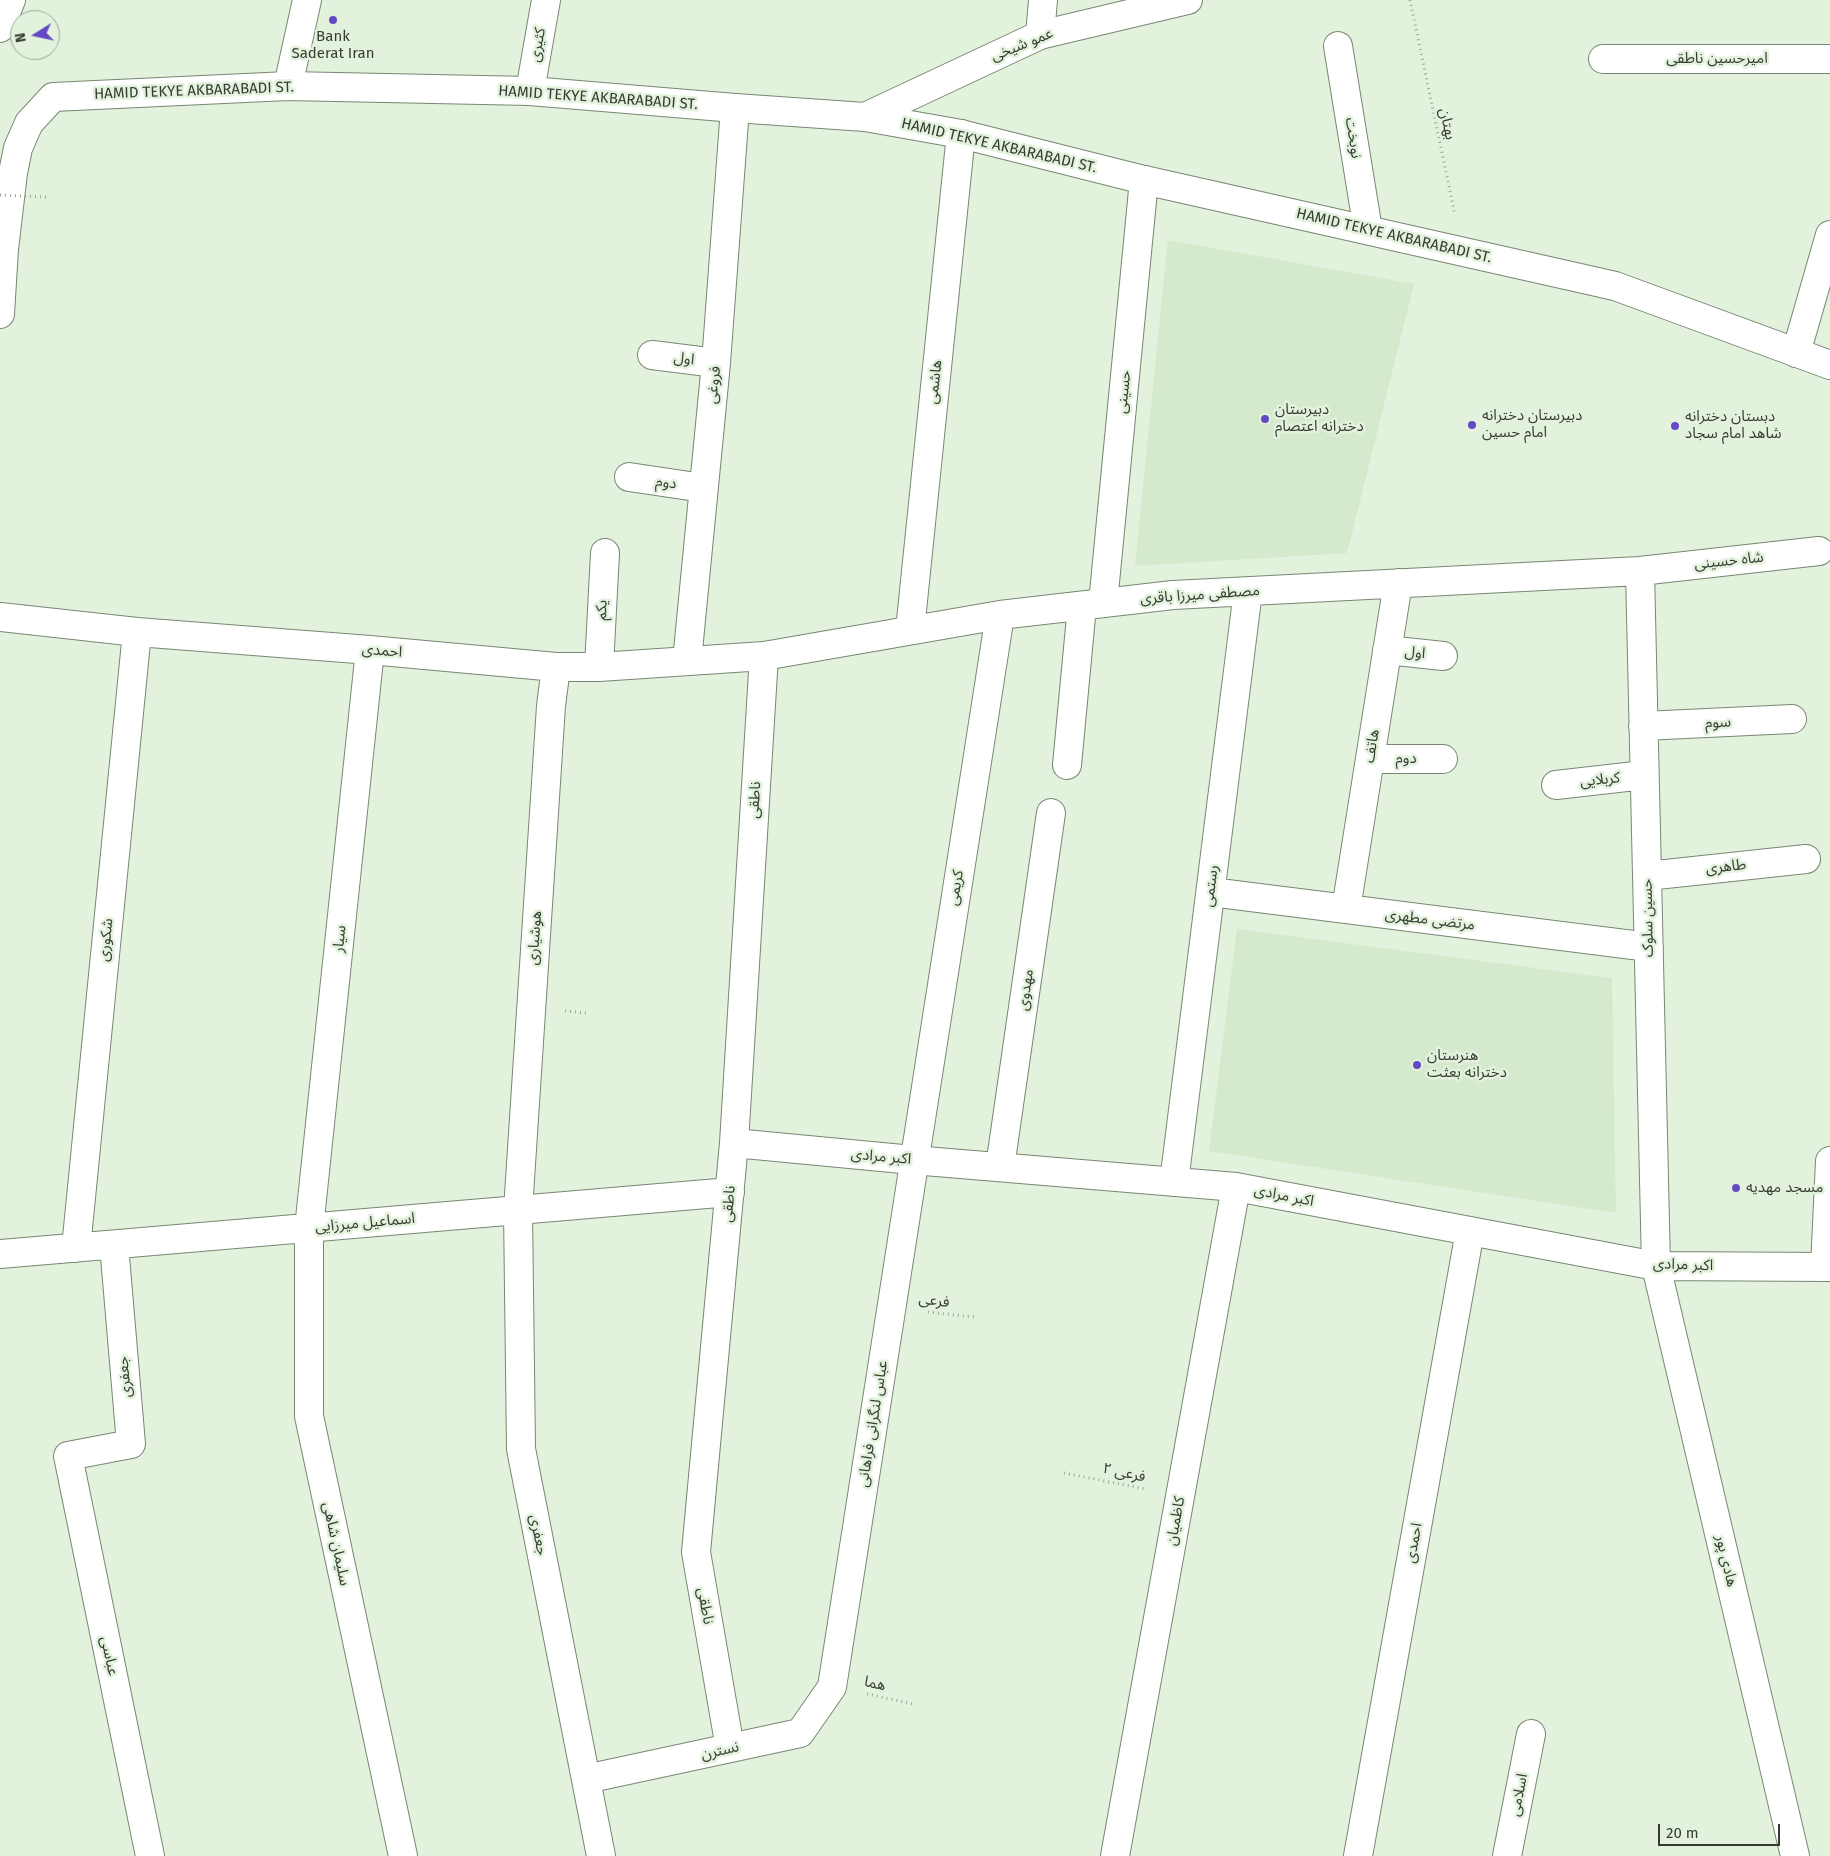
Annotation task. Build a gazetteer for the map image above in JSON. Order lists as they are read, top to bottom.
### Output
{
  "streets": {
    "main road": [
      "کثیری",
      "عمو شیخی",
      "امیرحسین ناطقی",
      "HAMID TEKYE AKBARABADI ST.",
      "نوبخت",
      "اول",
      "هاشمی",
      "فروغی",
      "حسینی",
      "دوم",
      "شاه حسینی",
      "مصطفی میرزا باقری",
      "یکم",
      "احمدی",
      "سوم",
      "هاتف",
      "کربلایی",
      "ناطقی",
      "طاهری",
      "رستمی",
      "کریمی",
      "حسین سلوک",
      "مرتضی مطهری",
      "هوشیاری",
      "سیار",
      "شکوری",
      "مهدوی",
      "اکبر مرادی",
      "اسماعیل میرزایی",
      "جعفری",
      "عباس لنگرانی فراهانی",
      "کاظمیان",
      "سلیمان شاهی",
      "هادی پور",
      "عباسی",
      "نسترن",
      "اسلامی"
    ],
    "path": [
      "بهتان",
      "فرعی",
      "فرعی ۲",
      "هما"
    ]
  },
  "crossings": [
    ["کثیری", "HAMID TEKYE AKBARABADI ST."],
    ["عمو شیخی", "HAMID TEKYE AKBARABADI ST."],
    ["HAMID TEKYE AKBARABADI ST.", "بهتان"],
    ["HAMID TEKYE AKBARABADI ST.", "نوبخت"],
    ["HAMID TEKYE AKBARABADI ST.", "هاشمی"],
    ["HAMID TEKYE AKBARABADI ST.", "فروغی"],
    ["HAMID TEKYE AKBARABADI ST.", "حسینی"],
    ["اول", "فروغی"],
    ["اول", "هاتف"],
    ["هاشمی", "مصطفی میرزا باقری"],
    ["فروغی", "دوم"],
    ["فروغی", "احمدی"],
    ["حسینی", "مصطفی میرزا باقری"],
    ["دوم", "هاتف"],
    ["شاه حسینی", "مصطفی میرزا باقری"],
    ["شاه حسینی", "حسین سلوک"],
    ["مصطفی میرزا باقری", "احمدی"],
    ["مصطفی میرزا باقری", "هاتف"],
    ["مصطفی میرزا باقری", "ناطقی"],
    ["مصطفی میرزا باقری", "رستمی"],
    ["مصطفی میرزا باقری", "کریمی"],
    ["مصطفی میرزا باقری", "حسین سلوک"],
    ["یکم", "احمدی"],
    ["احمدی", "ناطقی"],
    ["احمدی", "هوشیاری"],
    ["احمدی", "سیار"],
    ["احمدی", "شکوری"],
    ["احمدی", "اکبر مرادی"],
    ["سوم", "حسین سلوک"],
    ["هاتف", "مرتضی مطهری"],
    ["کربلایی", "حسین سلوک"],
    ["ناطقی", "اکبر مرادی"],
    ["ناطقی", "اسماعیل میرزایی"],
    ["ناطقی", "نسترن"],
    ["طاهری", "حسین سلوک"],
    ["رستمی", "مرتضی مطهری"],
    ["رستمی", "اکبر مرادی"],
    ["کریمی", "اکبر مرادی"],
    ["کریمی", "عباس لنگرانی فراهانی"],
    ["حسین سلوک", "مرتضی مطهری"],
    ["حسین سلوک", "اکبر مرادی"],
    ["حسین سلوک", "هادی پور"],
    ["هوشیاری", "اسماعیل میرزایی"],
    ["هوشیاری", "جعفری"],
    ["سیار", "اسماعیل میرزایی"],
    ["سیار", "سلیمان شاهی"],
    ["شکوری", "اسماعیل میرزایی"],
    ["مهدوی", "اکبر مرادی"],
    ["اکبر مرادی", "عباس لنگرانی فراهانی"],
    ["اکبر مرادی", "کاظمیان"],
    ["اکبر مرادی", "هادی پور"],
    ["اسماعیل میرزایی", "جعفری"],
    ["اسماعیل میرزایی", "سلیمان شاهی"],
    ["فرعی", "عباس لنگرانی فراهانی"],
    ["جعفری", "عباسی"],
    ["جعفری", "نسترن"],
    ["عباس لنگرانی فراهانی", "هما"],
    ["عباس لنگرانی فراهانی", "نسترن"],
    ["فرعی ۲", "کاظمیان"],
    ["هما", "نسترن"]
  ],
  "places": [
    "Bank Saderat Iran",
    "دبیرستان دخترانه اعتصام",
    "دبیرستان دخترانه امام حسین",
    "دبستان دخترانه شاهد امام سجاد",
    "هنرستان دخترانه بعثت",
    "مسجد مهدیه"
  ],
  "scale_bar": "20 m",
  "north": "left"
}
